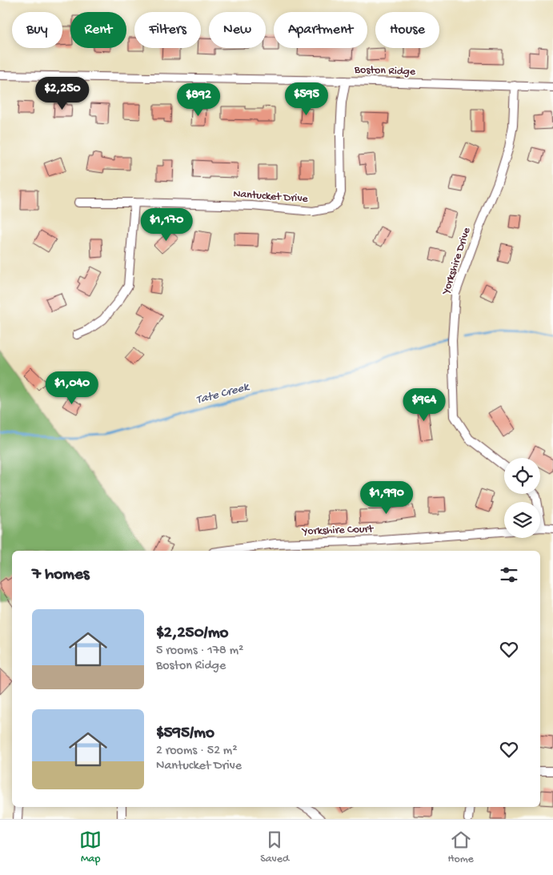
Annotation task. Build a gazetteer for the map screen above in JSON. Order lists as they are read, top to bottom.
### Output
{
  "streets": {
    "street": [
      "Boston Ridge",
      "Nantucket Drive",
      "Yorkshire Drive",
      "Yorkshire Court"
    ]
  },
  "crossings": [
    ["Boston Ridge", "Nantucket Drive"],
    ["Boston Ridge", "Yorkshire Drive"]
  ],
  "water": ["Tate Creek"],
  "page": {
    "chip": [
      "Buy",
      "Rent",
      "Filters",
      "New",
      "Apartment",
      "House"
    ],
    "price": [
      "$2,250",
      "$595",
      "$892",
      "$1,170",
      "$1,040",
      "$964",
      "$1,990"
    ],
    "heading": "7 homes",
    "list": [
      {
        "name": "$2,250/mo",
        "note": "5 rooms · 178 m² · Boston Ridge"
      },
      {
        "name": "$595/mo",
        "note": "2 rooms · 52 m² · Nantucket Drive"
      }
    ],
    "tabs": ["Map", "Saved", "Home"]
  }
}
